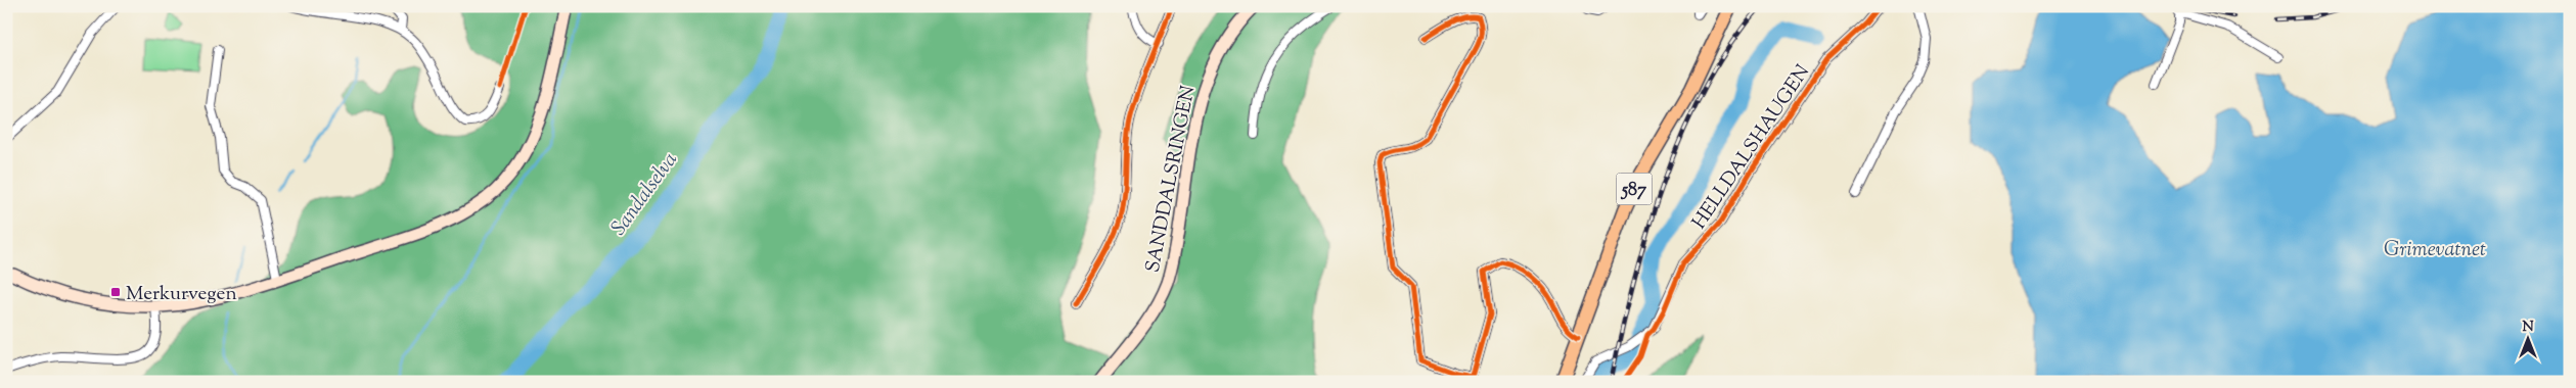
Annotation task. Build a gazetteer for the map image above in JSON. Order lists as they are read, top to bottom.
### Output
{
  "streets": {
    "main road": ["SANDDALSRINGEN", "587"],
    "street": ["HELLDALSHAUGEN"]
  },
  "water": ["Sandalselva", "Grimevatnet"],
  "places": {
    "transit": ["Merkurvegen"]
  },
  "north": "top"
}
